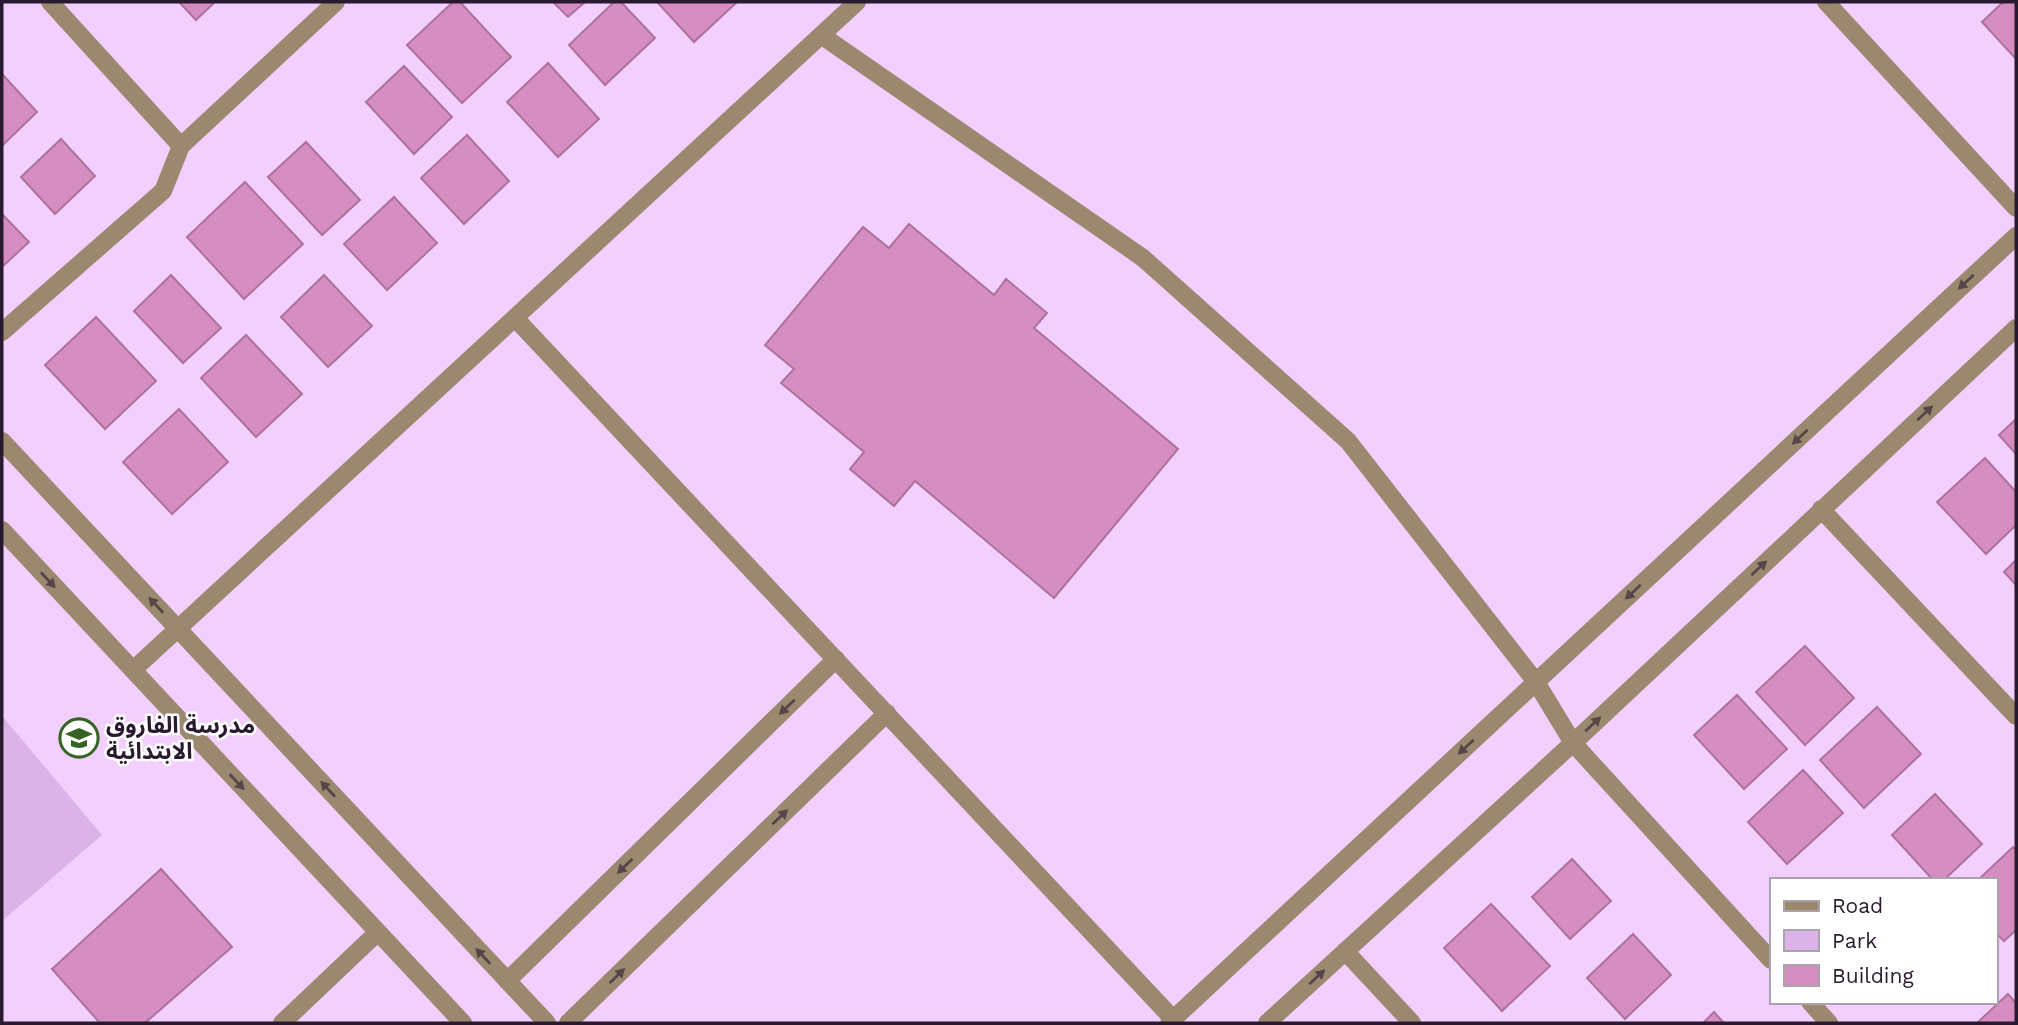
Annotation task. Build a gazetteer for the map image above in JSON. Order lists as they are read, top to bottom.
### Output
{
  "places": {
    "school or university": ["مدرسة الفاروق الابتدائية"]
  },
  "legend": ["Road", "Park", "Building"]
}
